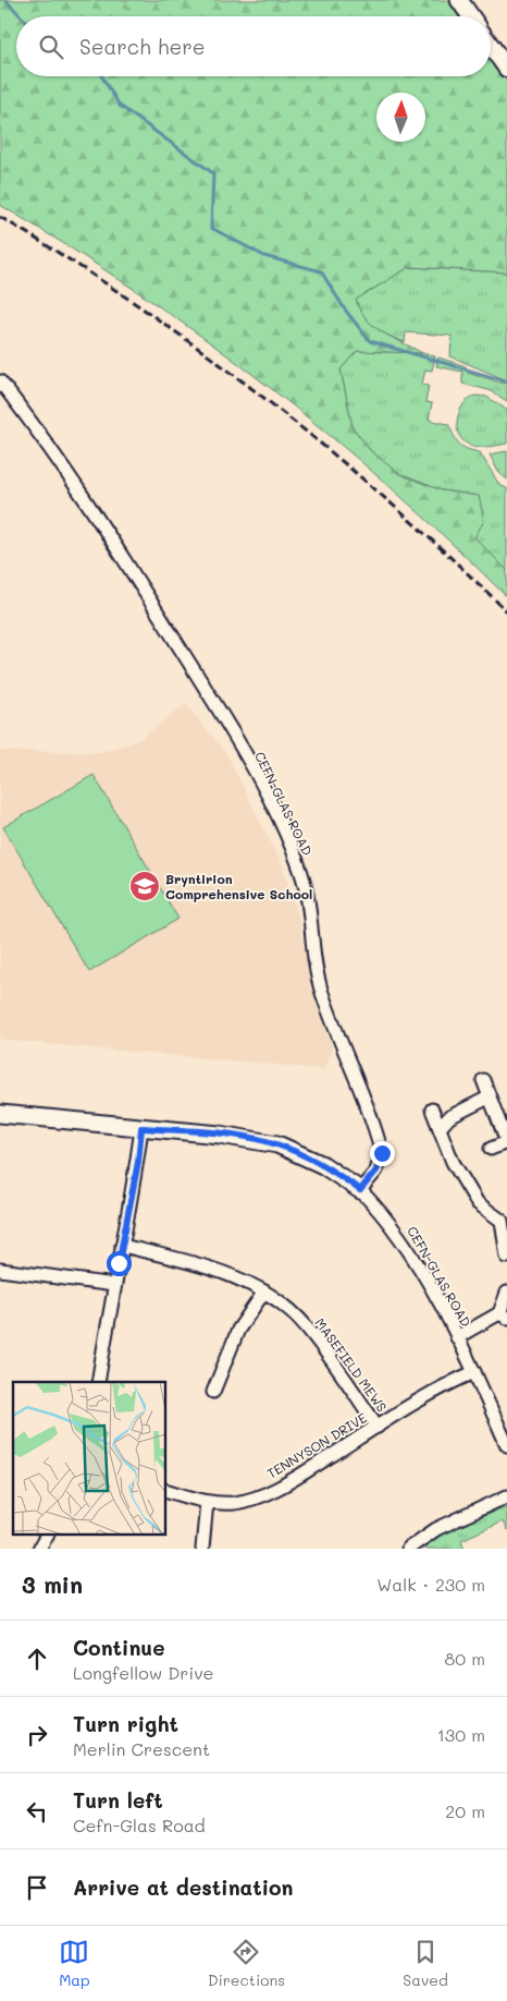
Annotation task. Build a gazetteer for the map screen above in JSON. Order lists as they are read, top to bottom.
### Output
{
  "streets": {
    "street": ["CEFN-GLAS ROAD", "MASEFIELD MEWS", "TENNYSON DRIVE"]
  },
  "crossings": [
    ["CEFN-GLAS ROAD", "TENNYSON DRIVE"],
    ["MASEFIELD MEWS", "TENNYSON DRIVE"]
  ],
  "places": {
    "school or university": ["Bryntirion Comprehensive School"]
  },
  "north": "top",
  "page": {
    "search": "Search here",
    "heading": ["3 min", "Walk · 230 m"],
    "list": [
      ["Continue", "Longfellow Drive", "80 m"],
      ["Turn right", "Merlin Crescent", "130 m"],
      ["Turn left", "Cefn-Glas Road", "20 m"],
      "Arrive at destination"
    ],
    "nav": ["Map", "Directions", "Saved"]
  }
}
